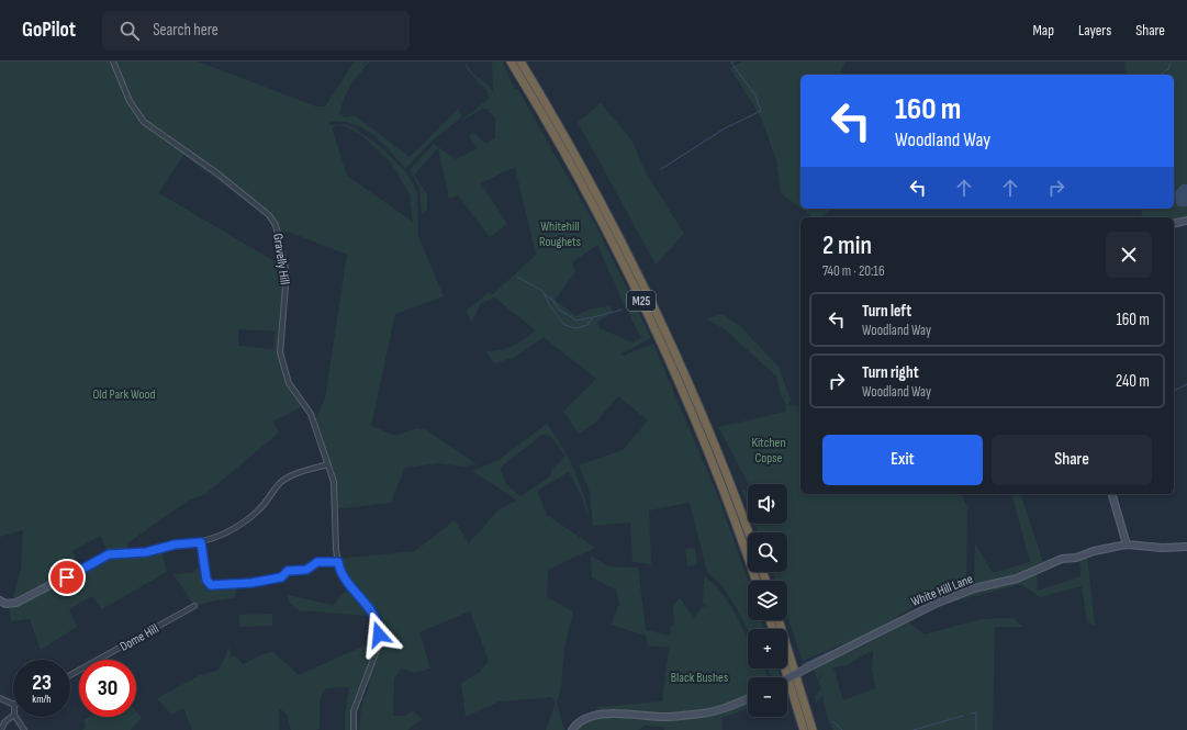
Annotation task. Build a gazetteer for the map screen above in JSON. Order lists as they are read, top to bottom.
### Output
{
  "streets": {
    "highway": ["M25"],
    "street": ["Gravelly Hill", "White Hill Lane", "Dome Hill"]
  },
  "parks": [
    "Whitehill Roughets",
    "Old Park Wood",
    "Kitchen Copse",
    "Black Bushes"
  ],
  "page": {
    "header": "GoPilot",
    "search": "Search here",
    "nav": ["Map", "Layers", "Share"],
    "turn": ["160 m", "Woodland Way"],
    "heading": ["2 min", "740 m · 20:16"],
    "list": [
      {
        "name": "Turn left",
        "note": "Woodland Way",
        "value": "160 m"
      },
      {
        "name": "Turn right",
        "note": "Woodland Way",
        "value": "240 m"
      }
    ],
    "buttons": ["Exit", "Share"],
    "map_buttons": ["+", "−"],
    "speed": "23 km/h",
    "limit": "30"
  }
}
